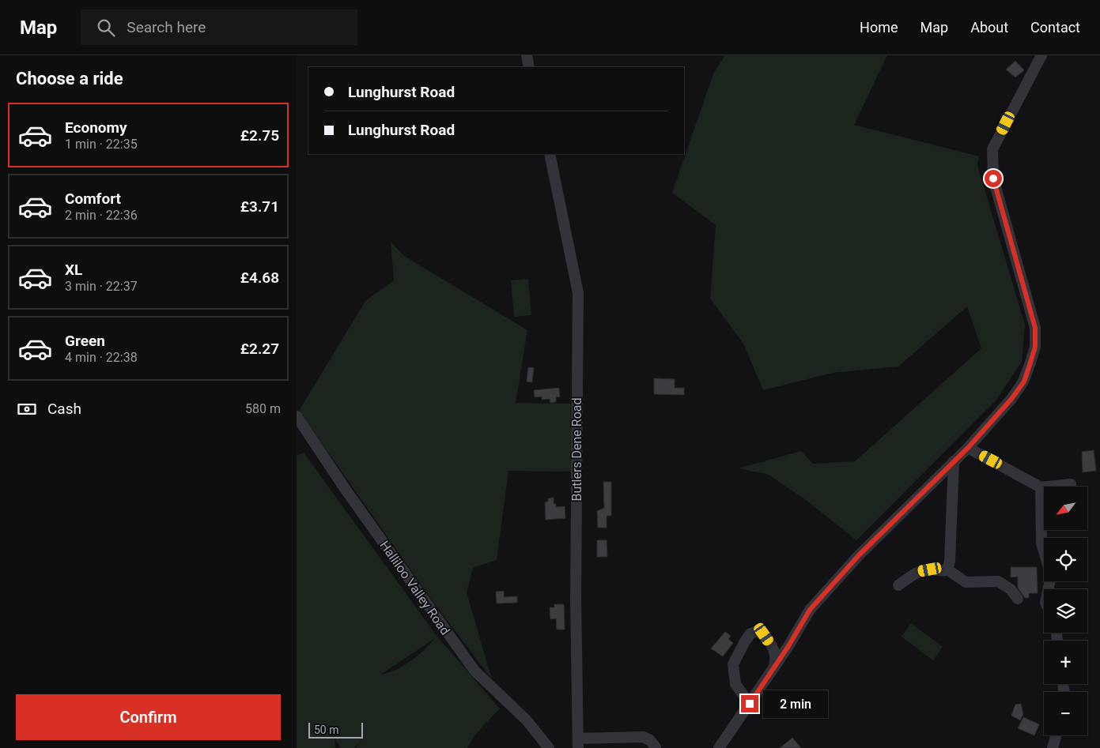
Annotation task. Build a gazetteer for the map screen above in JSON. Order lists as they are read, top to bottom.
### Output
{
  "streets": {
    "street": ["Butlers Dene Road", "Halliloo Valley Road"]
  },
  "scale_bar": "50 m",
  "north": "bottom left",
  "page": {
    "header": "Map",
    "search": "Search here",
    "nav": [
      "Home",
      "Map",
      "About",
      "Contact"
    ],
    "heading": "Choose a ride",
    "banner": ["Lunghurst Road", "Lunghurst Road"],
    "list": [
      {
        "name": "Economy",
        "note": "1 min · 22:35",
        "value": "£2.75"
      },
      {
        "name": "Comfort",
        "note": "2 min · 22:36",
        "value": "£3.71"
      },
      {
        "name": "XL",
        "note": "3 min · 22:37",
        "value": "£4.68"
      },
      {
        "name": "Green",
        "note": "4 min · 22:38",
        "value": "£2.27"
      }
    ],
    "pay": ["Cash", "580 m"],
    "map_buttons": ["+", "−"],
    "buttons": "Confirm",
    "bubble": "2 min",
    "scale": "50 m"
  }
}
